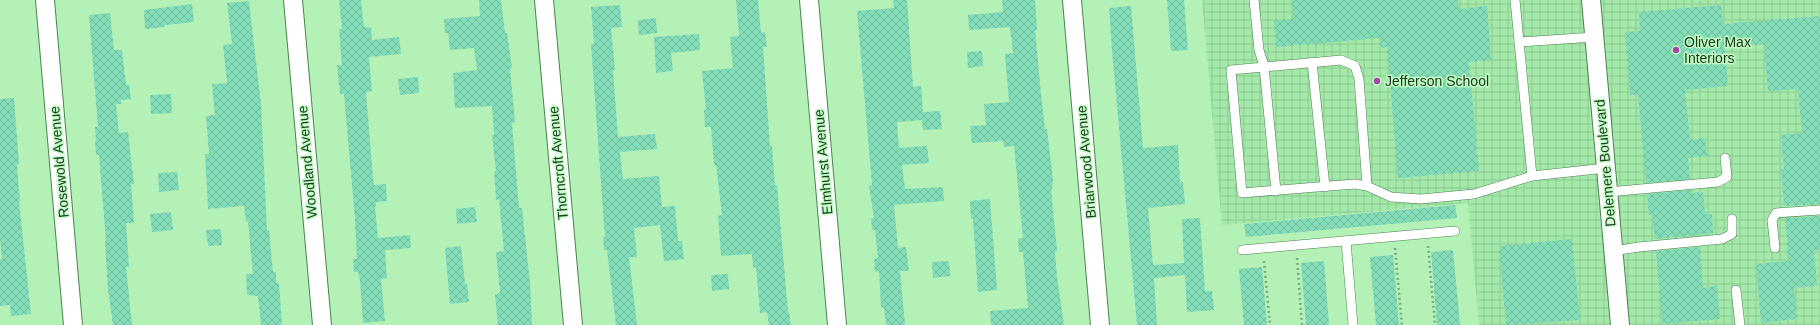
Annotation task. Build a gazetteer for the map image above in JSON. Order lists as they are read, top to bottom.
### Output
{
  "streets": {
    "street": [
      "Rosewold Avenue",
      "Woodland Avenue",
      "Elmhurst Avenue",
      "Briarwood Avenue",
      "Thorncroft Avenue",
      "Delemere Boulevard"
    ]
  },
  "places": ["Oliver Max Interiors", "Jefferson School"]
}
